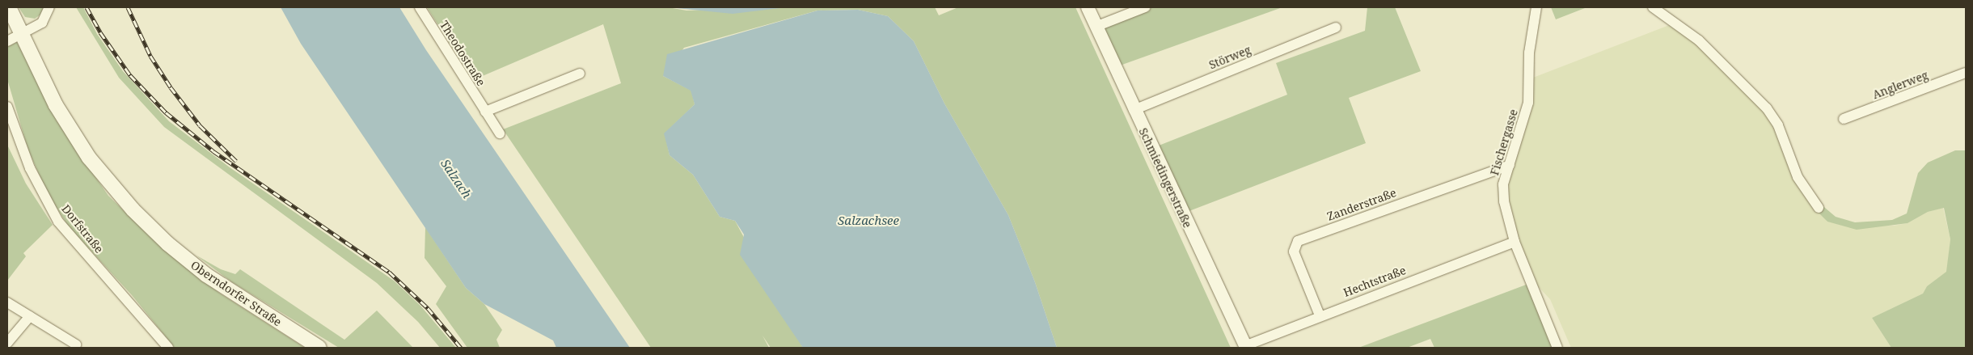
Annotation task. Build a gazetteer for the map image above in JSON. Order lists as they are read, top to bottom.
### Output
{
  "streets": {
    "main road": ["Oberndorfer Straße"],
    "street": [
      "Theodostraße",
      "Störweg",
      "Anglerweg",
      "Fischergasse",
      "Schmiedingerstraße",
      "Zanderstraße",
      "Dorfstraße",
      "Hechtstraße"
    ]
  },
  "crossings": [
    ["Störweg", "Schmiedingerstraße"],
    ["Fischergasse", "Zanderstraße"],
    ["Fischergasse", "Hechtstraße"],
    ["Schmiedingerstraße", "Hechtstraße"],
    ["Zanderstraße", "Hechtstraße"]
  ],
  "water": ["Salzach", "Salzachsee"]
}
